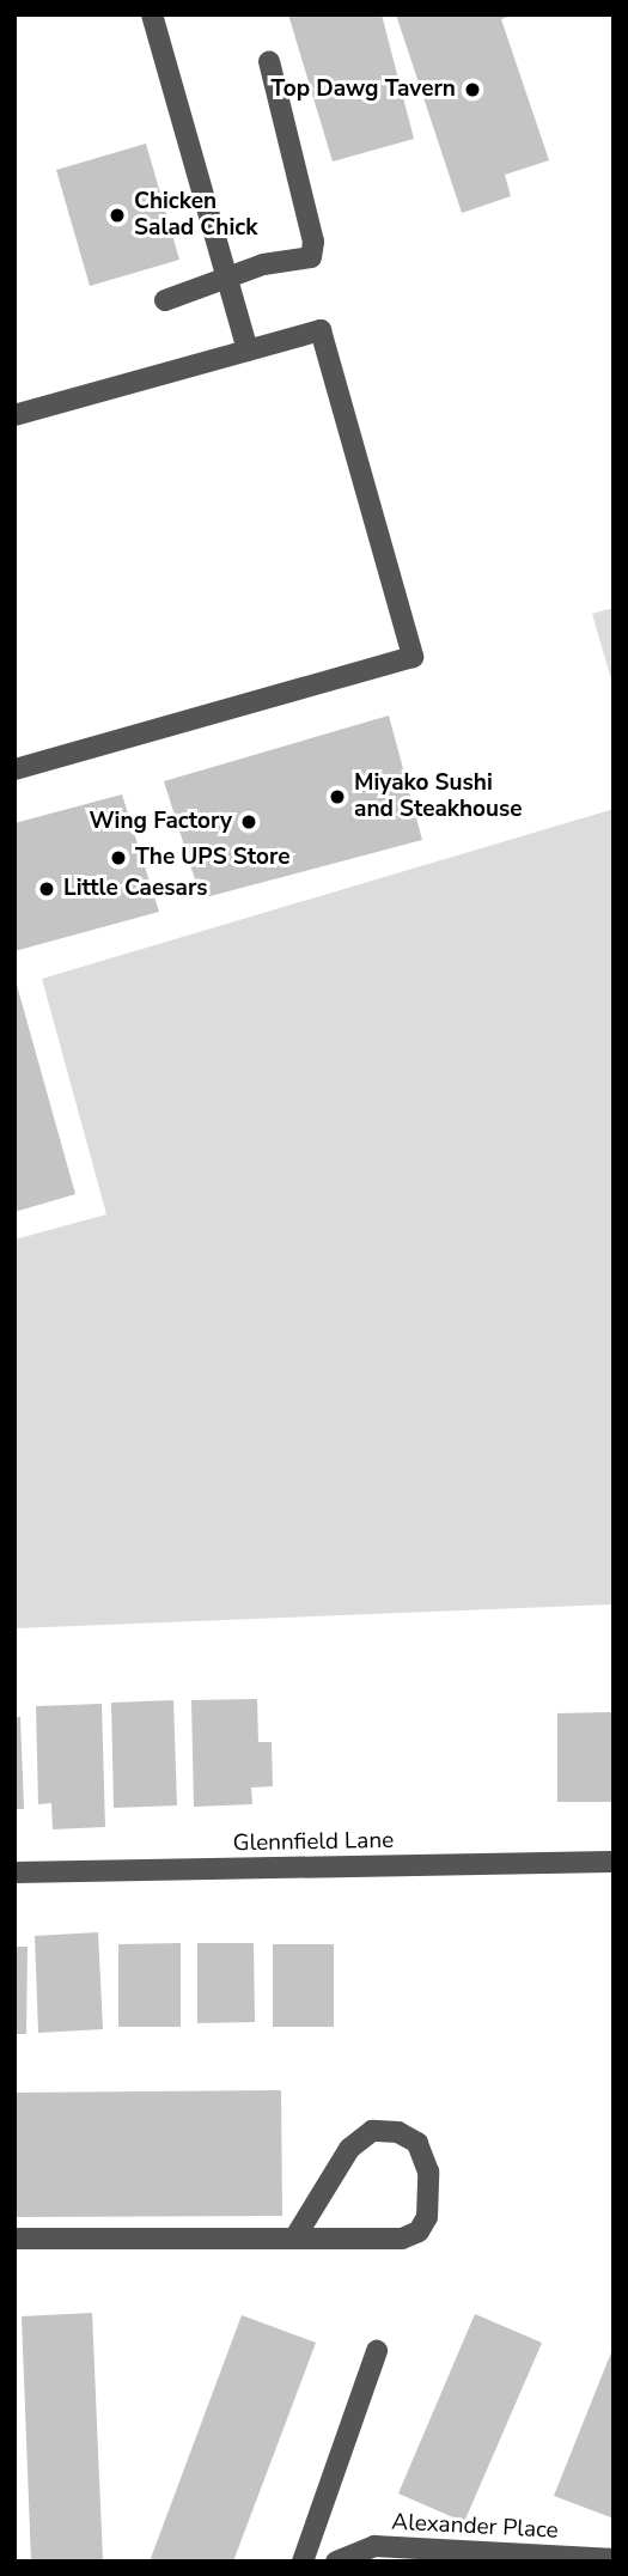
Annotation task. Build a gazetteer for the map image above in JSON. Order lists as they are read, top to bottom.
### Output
{
  "streets": {
    "street": ["Glennfield Lane", "Alexander Place"]
  },
  "places": [
    "Top Dawg Tavern",
    "Chicken Salad Chick",
    "Miyako Sushi and Steakhouse",
    "Wing Factory",
    "The UPS Store",
    "Little Caesars"
  ]
}
